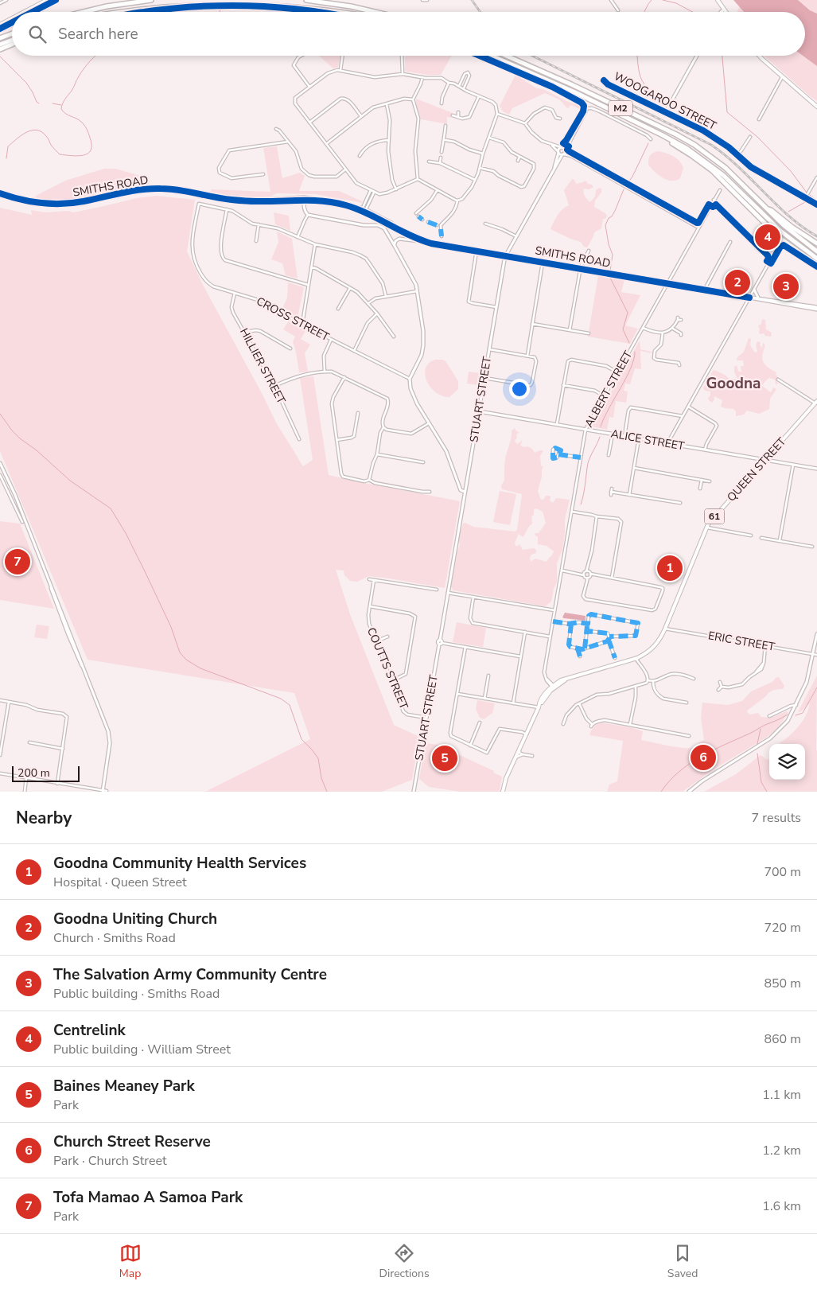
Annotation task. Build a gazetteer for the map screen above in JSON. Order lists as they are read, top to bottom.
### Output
{
  "streets": {
    "highway": ["M2"],
    "main road": ["QUEEN STREET", "61"],
    "street": [
      "WOOGAROO STREET",
      "SMITHS ROAD",
      "CROSS STREET",
      "HILLIER STREET",
      "ALBERT STREET",
      "STUART STREET",
      "ALICE STREET",
      "ERIC STREET",
      "COUTTS STREET"
    ]
  },
  "crossings": [
    ["SMITHS ROAD", "ALBERT STREET"],
    ["SMITHS ROAD", "STUART STREET"],
    ["CROSS STREET", "HILLIER STREET"],
    ["ALBERT STREET", "ALICE STREET"],
    ["ALBERT STREET", "QUEEN STREET"],
    ["STUART STREET", "ALICE STREET"],
    ["STUART STREET", "COUTTS STREET"],
    ["ALICE STREET", "QUEEN STREET"],
    ["QUEEN STREET", "61"],
    ["QUEEN STREET", "ERIC STREET"]
  ],
  "districts": ["Goodna"],
  "scale_bar": "200 m",
  "page": {
    "search": "Search here",
    "pins": [
      "4",
      "2",
      "3",
      "7",
      "1",
      "6",
      "5"
    ],
    "scale": "200 m",
    "heading": ["Nearby", "7 results"],
    "list": [
      {
        "mark": "1",
        "name": "Goodna Community Health Services",
        "note": "Hospital · Queen Street",
        "value": "700 m"
      },
      {
        "mark": "2",
        "name": "Goodna Uniting Church",
        "note": "Church · Smiths Road",
        "value": "720 m"
      },
      {
        "mark": "3",
        "name": "The Salvation Army Community Centre",
        "note": "Public building · Smiths Road",
        "value": "850 m"
      },
      {
        "mark": "4",
        "name": "Centrelink",
        "note": "Public building · William Street",
        "value": "860 m"
      },
      {
        "mark": "5",
        "name": "Baines Meaney Park",
        "note": "Park",
        "value": "1.1 km"
      },
      {
        "mark": "6",
        "name": "Church Street Reserve",
        "note": "Park · Church Street",
        "value": "1.2 km"
      },
      {
        "mark": "7",
        "name": "Tofa Mamao A Samoa Park",
        "note": "Park",
        "value": "1.6 km"
      }
    ],
    "nav": ["Map", "Directions", "Saved"]
  }
}
